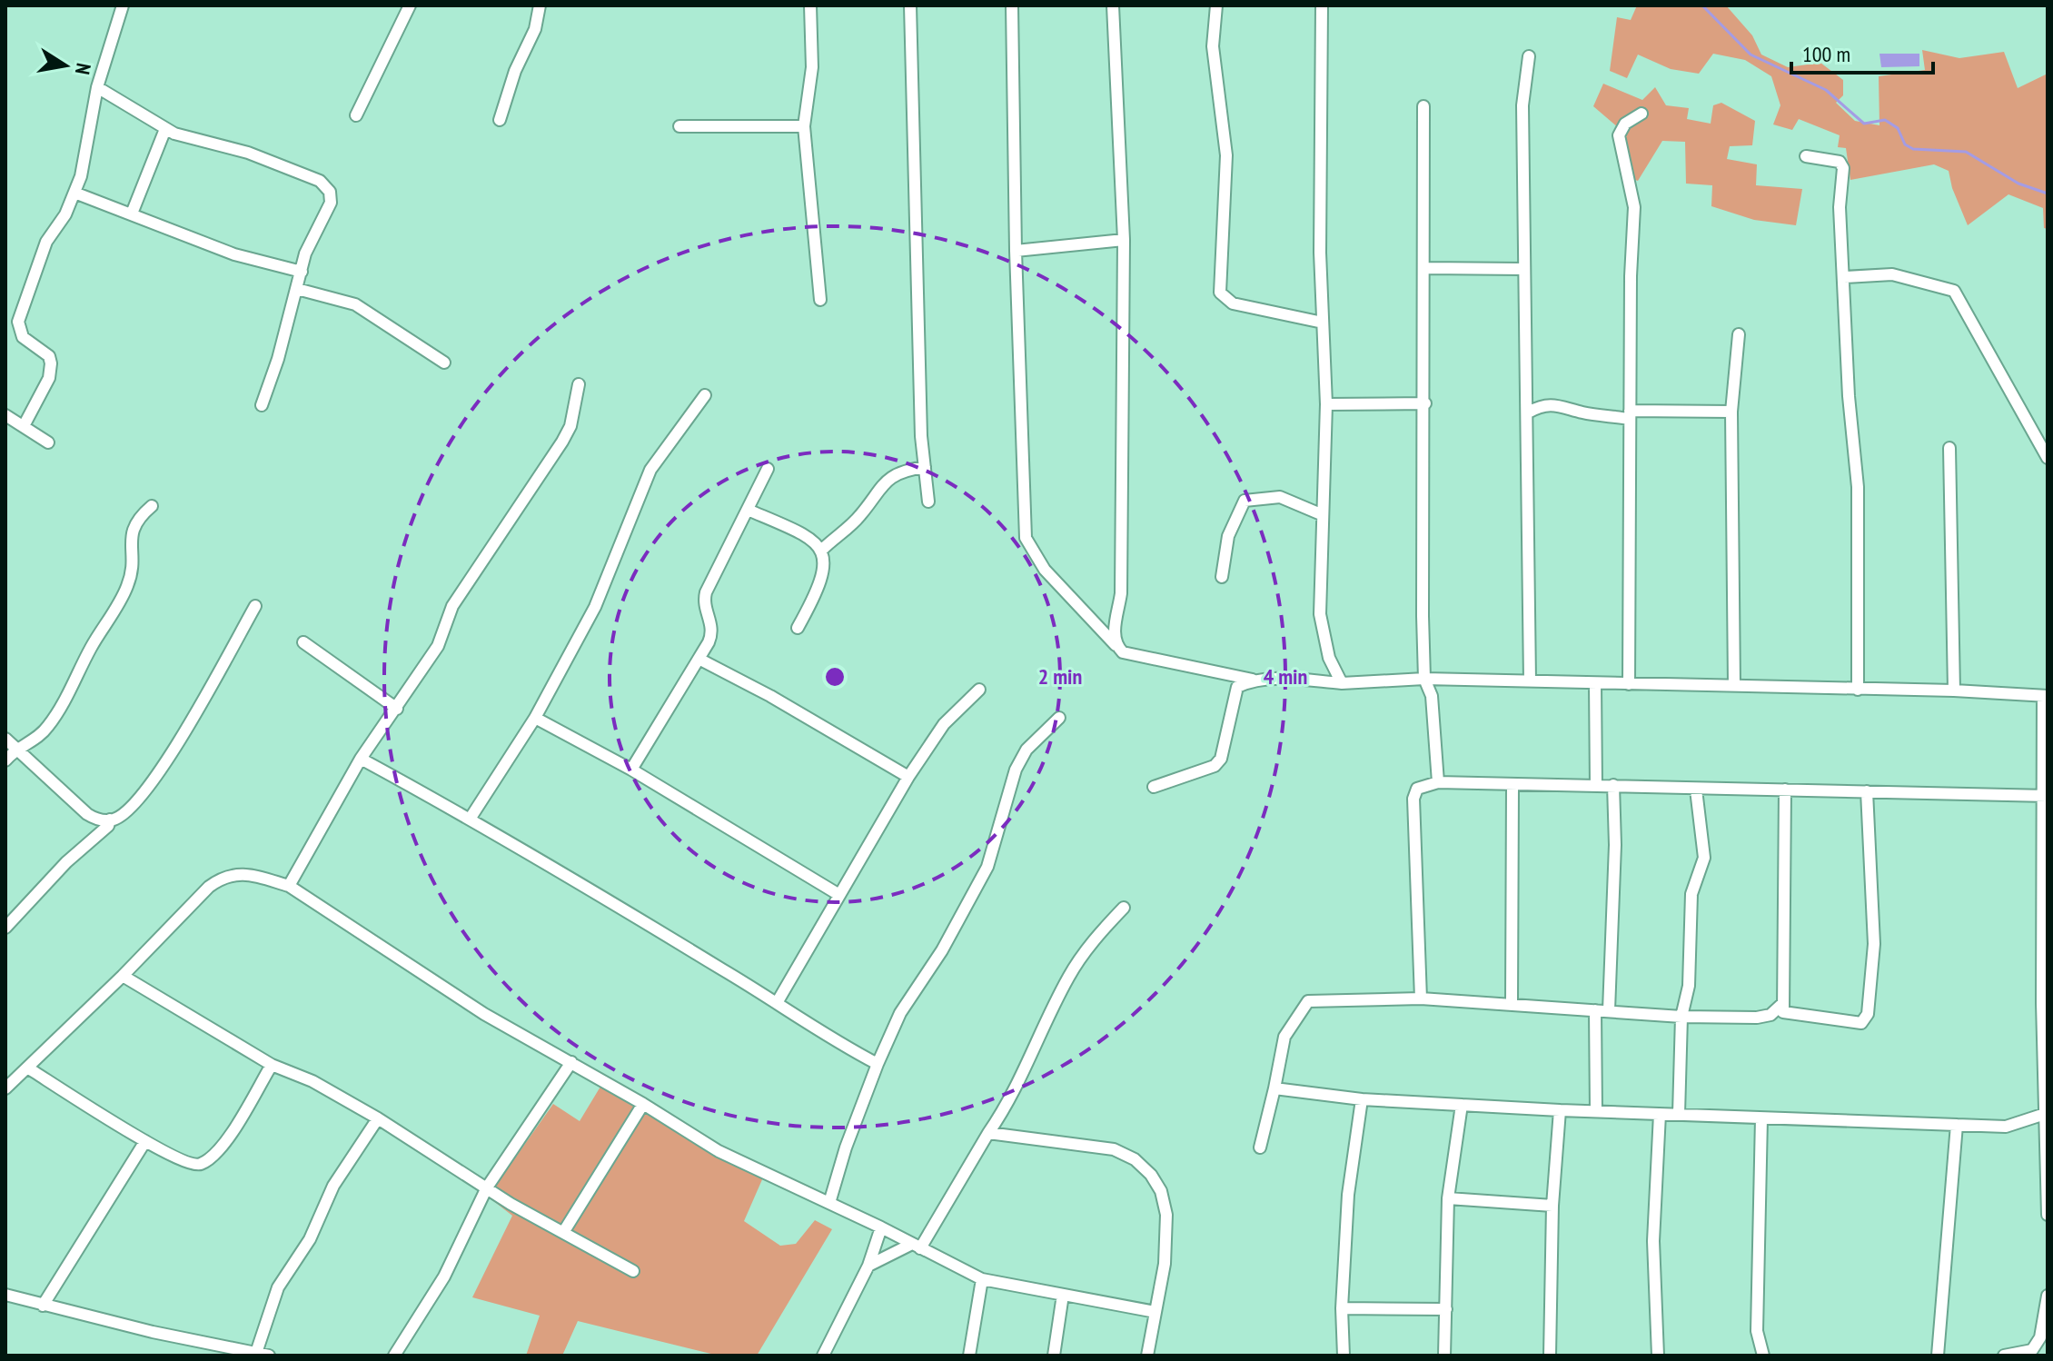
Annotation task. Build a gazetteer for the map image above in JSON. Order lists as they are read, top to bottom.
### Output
{
  "scale_bar": "100 m",
  "north": "right",
  "rings": ["2 min", "4 min"]
}
